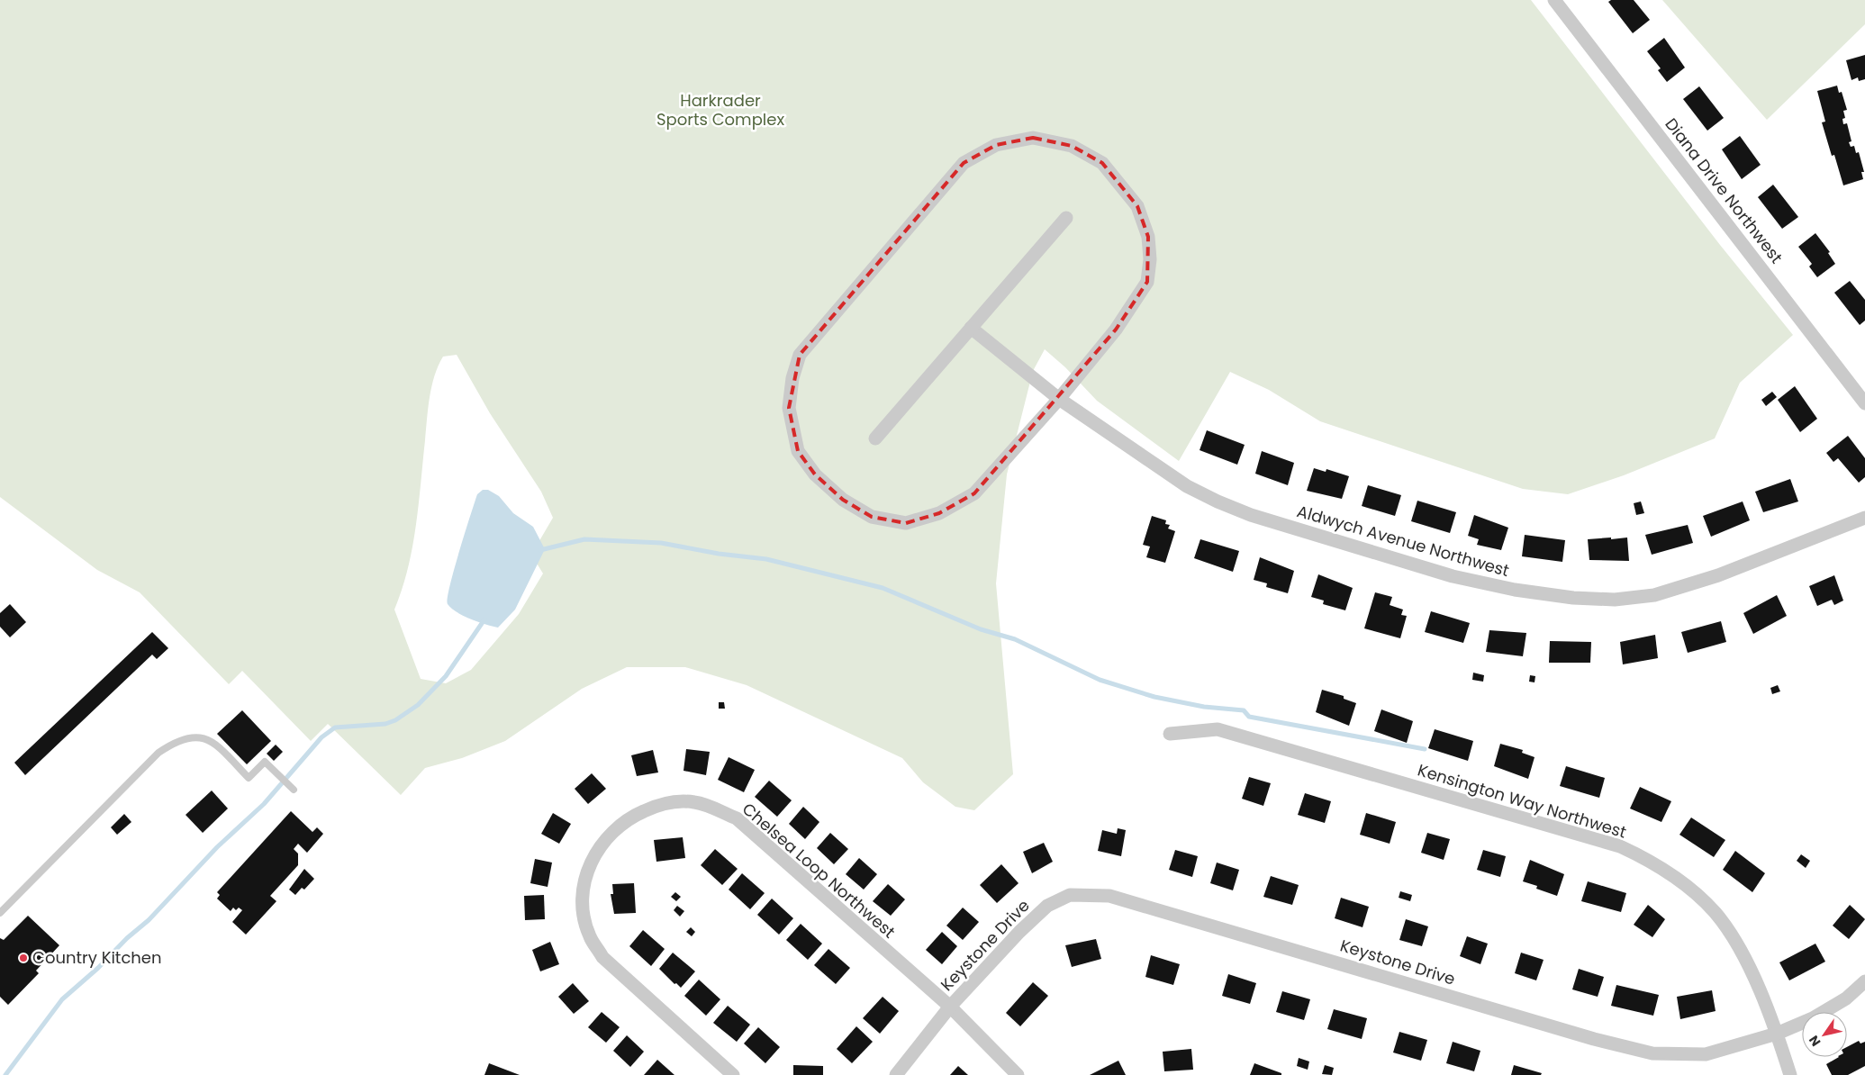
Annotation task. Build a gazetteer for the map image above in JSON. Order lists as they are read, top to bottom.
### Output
{
  "streets": {
    "street": [
      "Diana Drive Northwest",
      "Aldwych Avenue Northwest",
      "Kensington Way Northwest",
      "Chelsea Loop Northwest",
      "Keystone Drive"
    ]
  },
  "crossings": [
    ["Kensington Way Northwest", "Keystone Drive"],
    ["Chelsea Loop Northwest", "Keystone Drive"]
  ],
  "parks": ["Harkrader Sports Complex"],
  "places": ["Country Kitchen"],
  "north": "bottom left"
}
